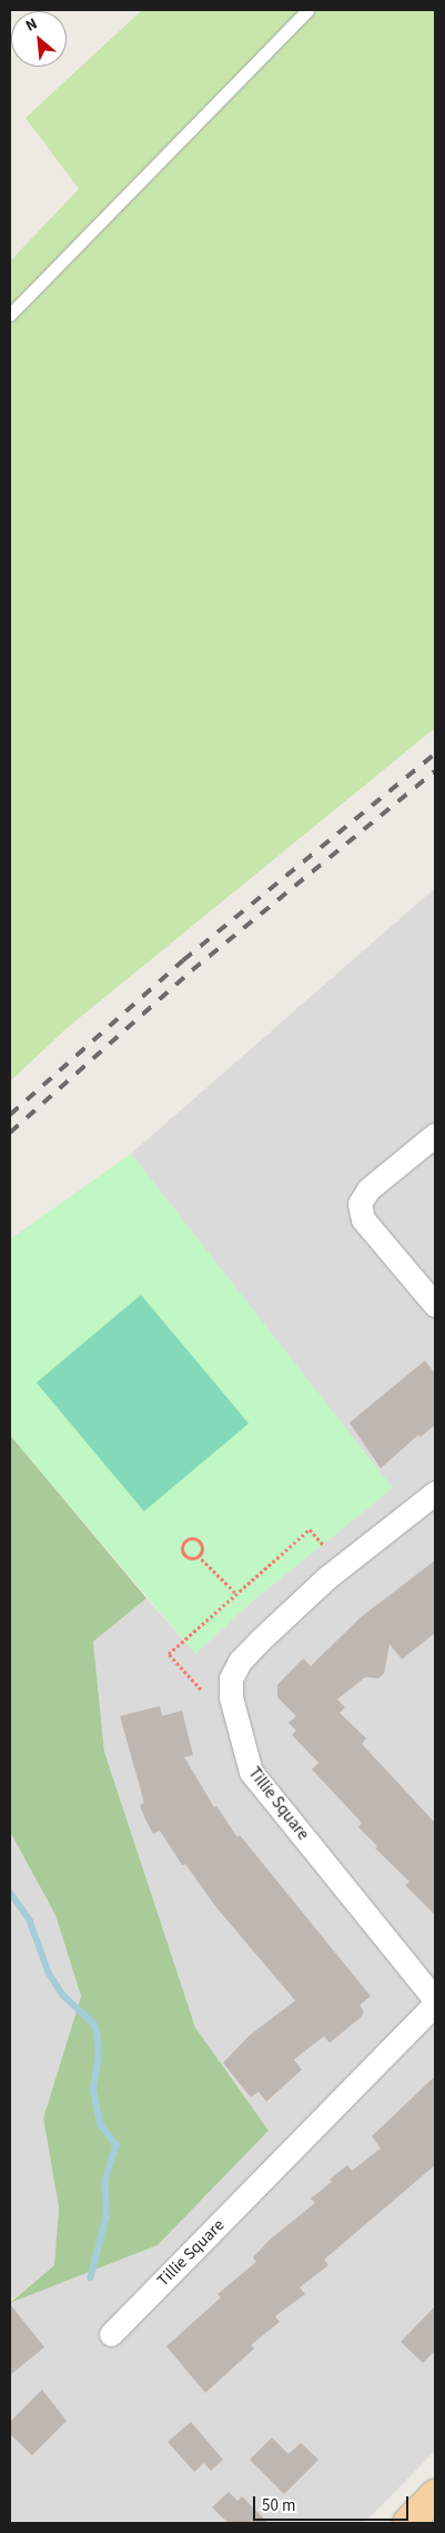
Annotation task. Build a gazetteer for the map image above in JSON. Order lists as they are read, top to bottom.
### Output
{
  "streets": {
    "street": ["Tillie Square"]
  },
  "scale_bar": "50 m",
  "north": "top left"
}
